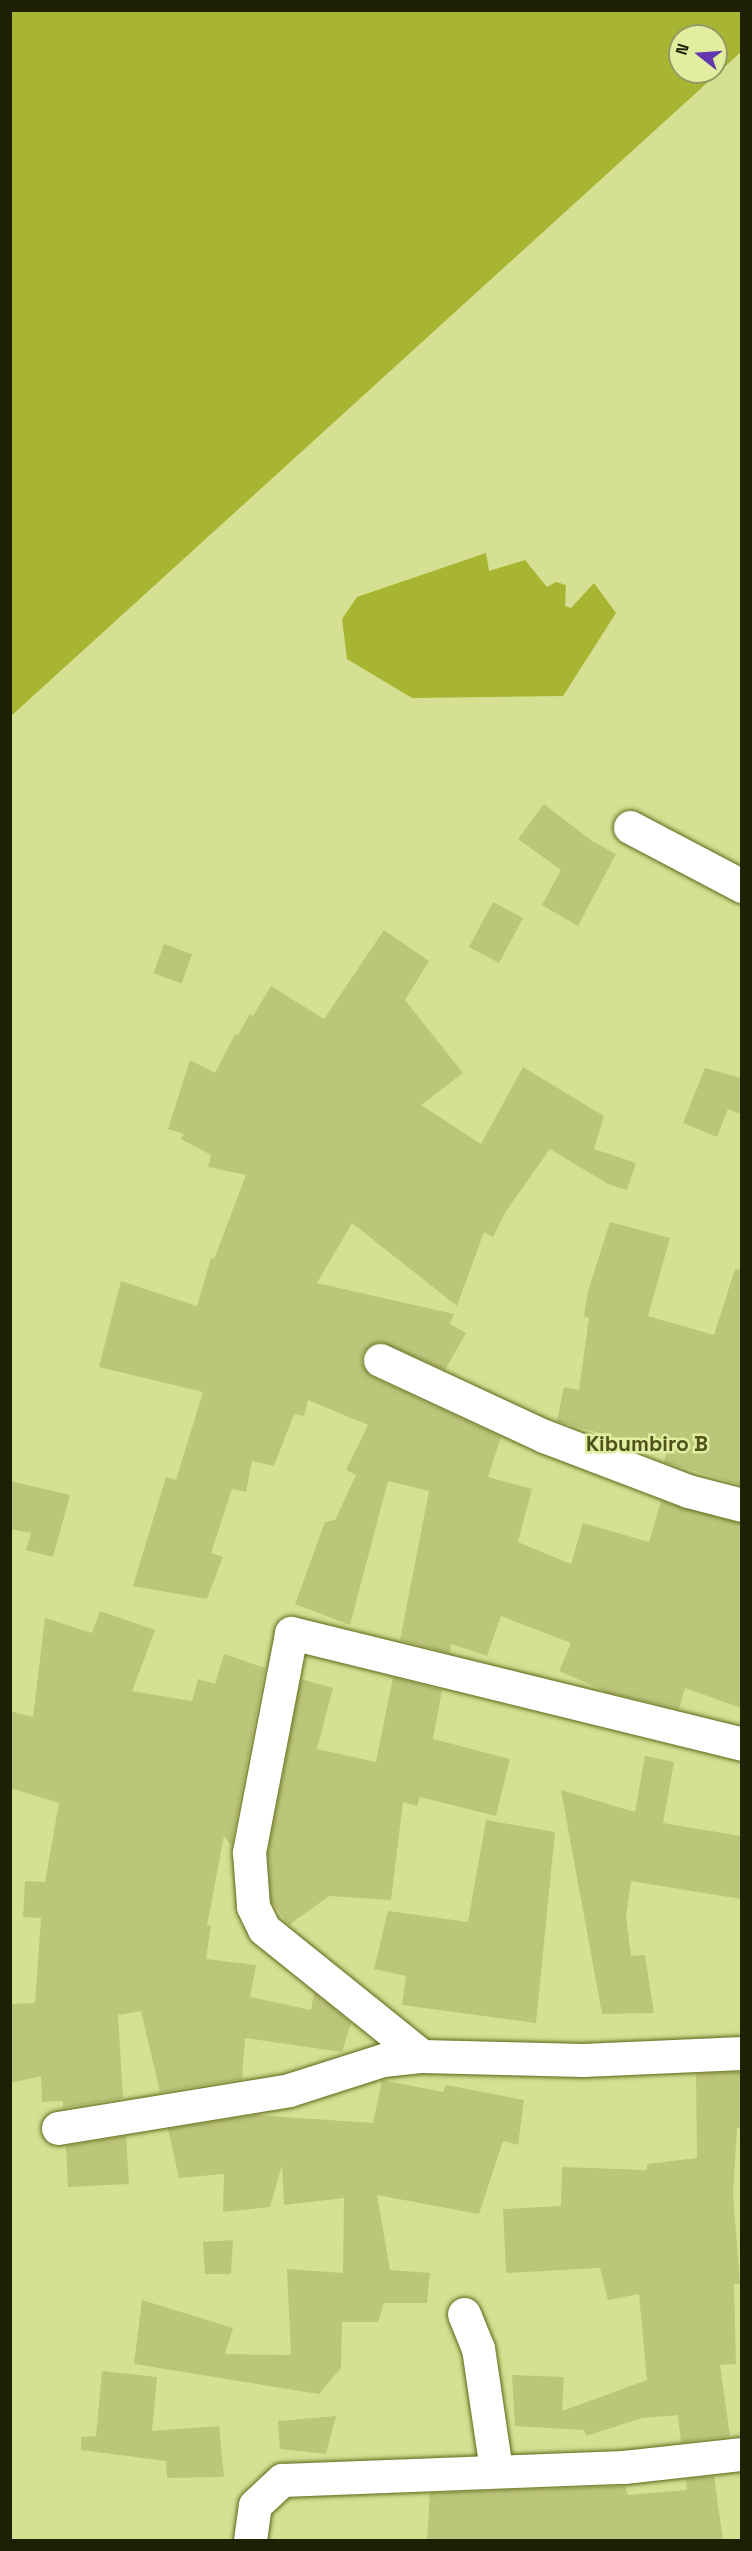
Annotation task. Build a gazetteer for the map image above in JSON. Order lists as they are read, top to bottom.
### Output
{
  "districts": ["Kibumbiro B"],
  "north": "left"
}
